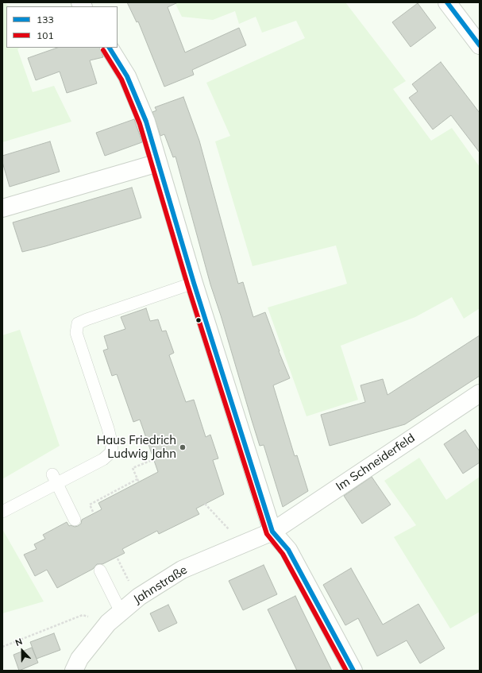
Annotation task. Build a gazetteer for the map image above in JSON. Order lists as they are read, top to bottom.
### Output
{
  "streets": {
    "street": ["Im Schneiderfeld", "Jahnstraße"]
  },
  "crossings": [
    ["Im Schneiderfeld", "Jahnstraße"]
  ],
  "places": ["Haus Friedrich Ludwig Jahn"],
  "lines": ["transit line 133", "transit line 101"],
  "legend": ["133", "101"],
  "north": "top"
}
